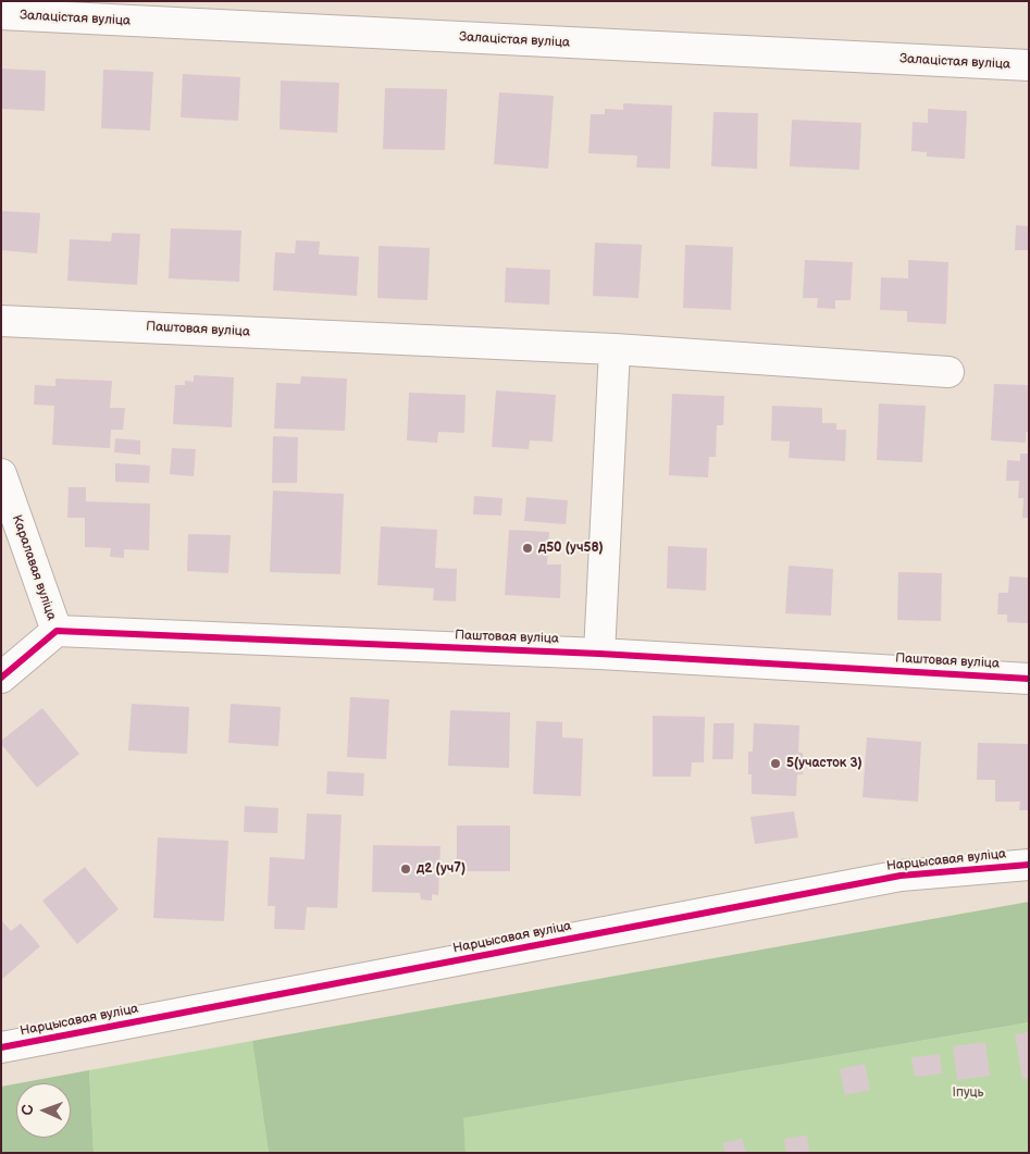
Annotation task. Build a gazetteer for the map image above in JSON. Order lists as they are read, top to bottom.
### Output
{
  "streets": {
    "street": [
      "Залацістая вуліца",
      "Паштовая вуліца",
      "Каралавая вуліца",
      "Нарцысавая вуліца"
    ]
  },
  "crossings": [
    ["Паштовая вуліца", "Каралавая вуліца"]
  ],
  "parks": ["Іпуць"],
  "places": ["д50 (уч58)", "5(участок 3)", "д2 (уч7)"],
  "north": "left"
}
